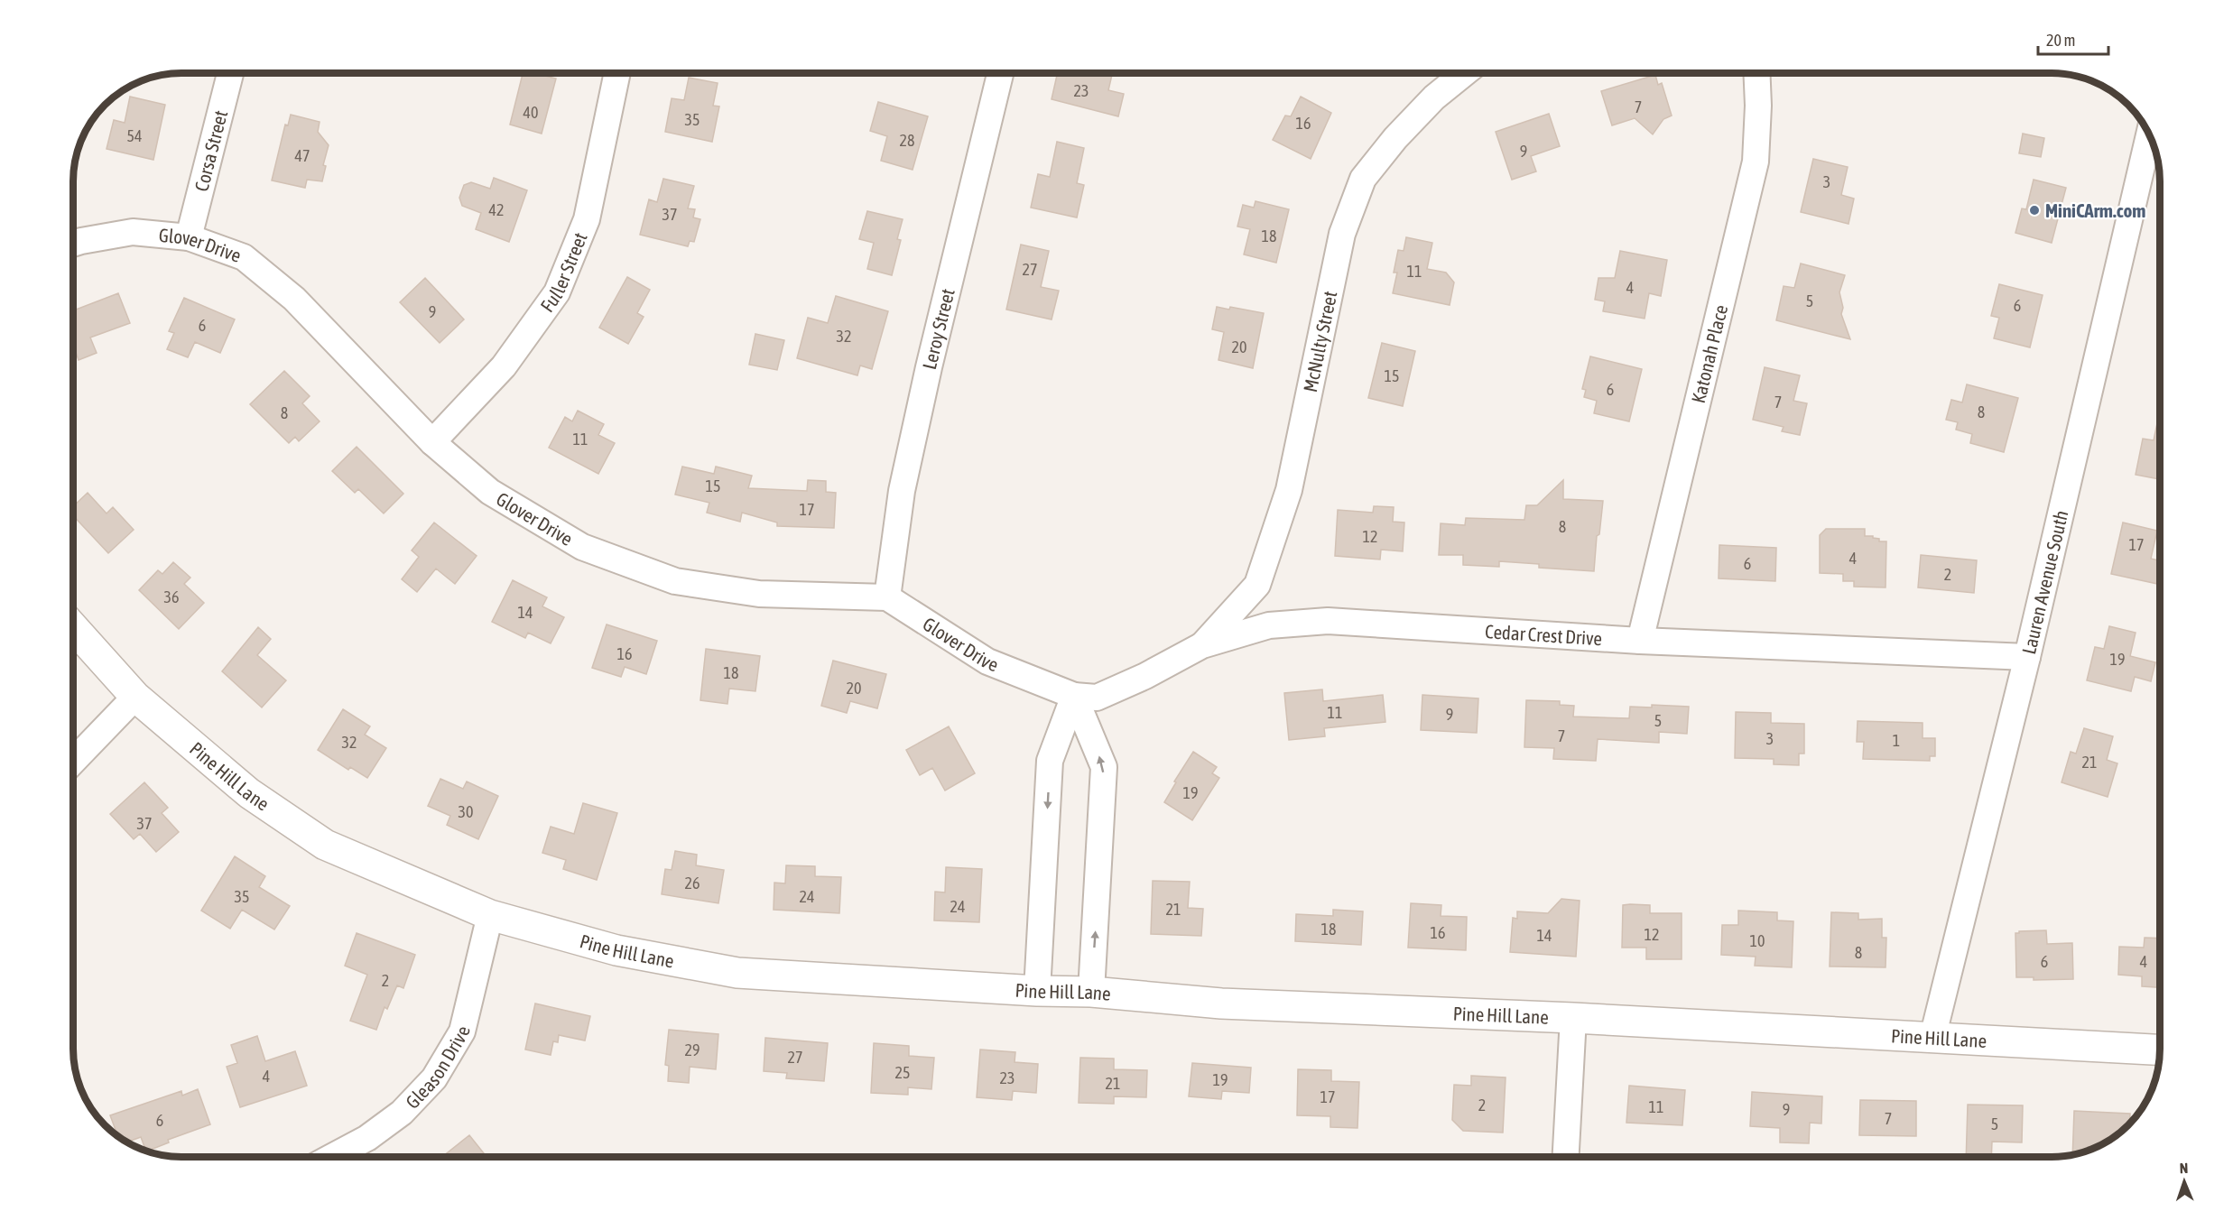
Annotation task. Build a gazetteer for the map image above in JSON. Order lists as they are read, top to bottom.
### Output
{
  "streets": {
    "street": [
      "Corsa Street",
      "Glover Drive",
      "Fuller Street",
      "Leroy Street",
      "McNulty Street",
      "Katonah Place",
      "Lauren Avenue South",
      "Cedar Crest Drive",
      "Pine Hill Lane",
      "Gleason Drive"
    ]
  },
  "crossings": [
    ["Corsa Street", "Glover Drive"],
    ["Glover Drive", "Fuller Street"],
    ["Glover Drive", "Leroy Street"],
    ["Glover Drive", "Cedar Crest Drive"],
    ["McNulty Street", "Cedar Crest Drive"],
    ["Katonah Place", "Cedar Crest Drive"],
    ["Lauren Avenue South", "Cedar Crest Drive"],
    ["Lauren Avenue South", "Pine Hill Lane"],
    ["Pine Hill Lane", "Gleason Drive"]
  ],
  "places": ["MiniCArm.com"],
  "house_numbers": [
    "23",
    "7",
    "40",
    "35",
    "16",
    "54",
    "28",
    "9",
    "47",
    "3",
    "42",
    "37",
    "18",
    "27",
    "11",
    "4",
    "5",
    "6",
    "9",
    "6",
    "32",
    "20",
    "15",
    "6",
    "7",
    "8",
    "8",
    "11",
    "15",
    "17",
    "8",
    "12",
    "17",
    "4",
    "6",
    "2",
    "36",
    "14",
    "16",
    "19",
    "18",
    "20",
    "11",
    "9",
    "5",
    "7",
    "3",
    "1",
    "32",
    "21",
    "19",
    "30",
    "37",
    "26",
    "35",
    "24",
    "24",
    "21",
    "18",
    "16",
    "12",
    "14",
    "10",
    "8",
    "6",
    "4",
    "2",
    "29",
    "27",
    "25",
    "4",
    "23",
    "19",
    "21",
    "17",
    "2",
    "11",
    "9",
    "7",
    "6",
    "5"
  ],
  "scale_bar": "20 m",
  "north": "top"
}
